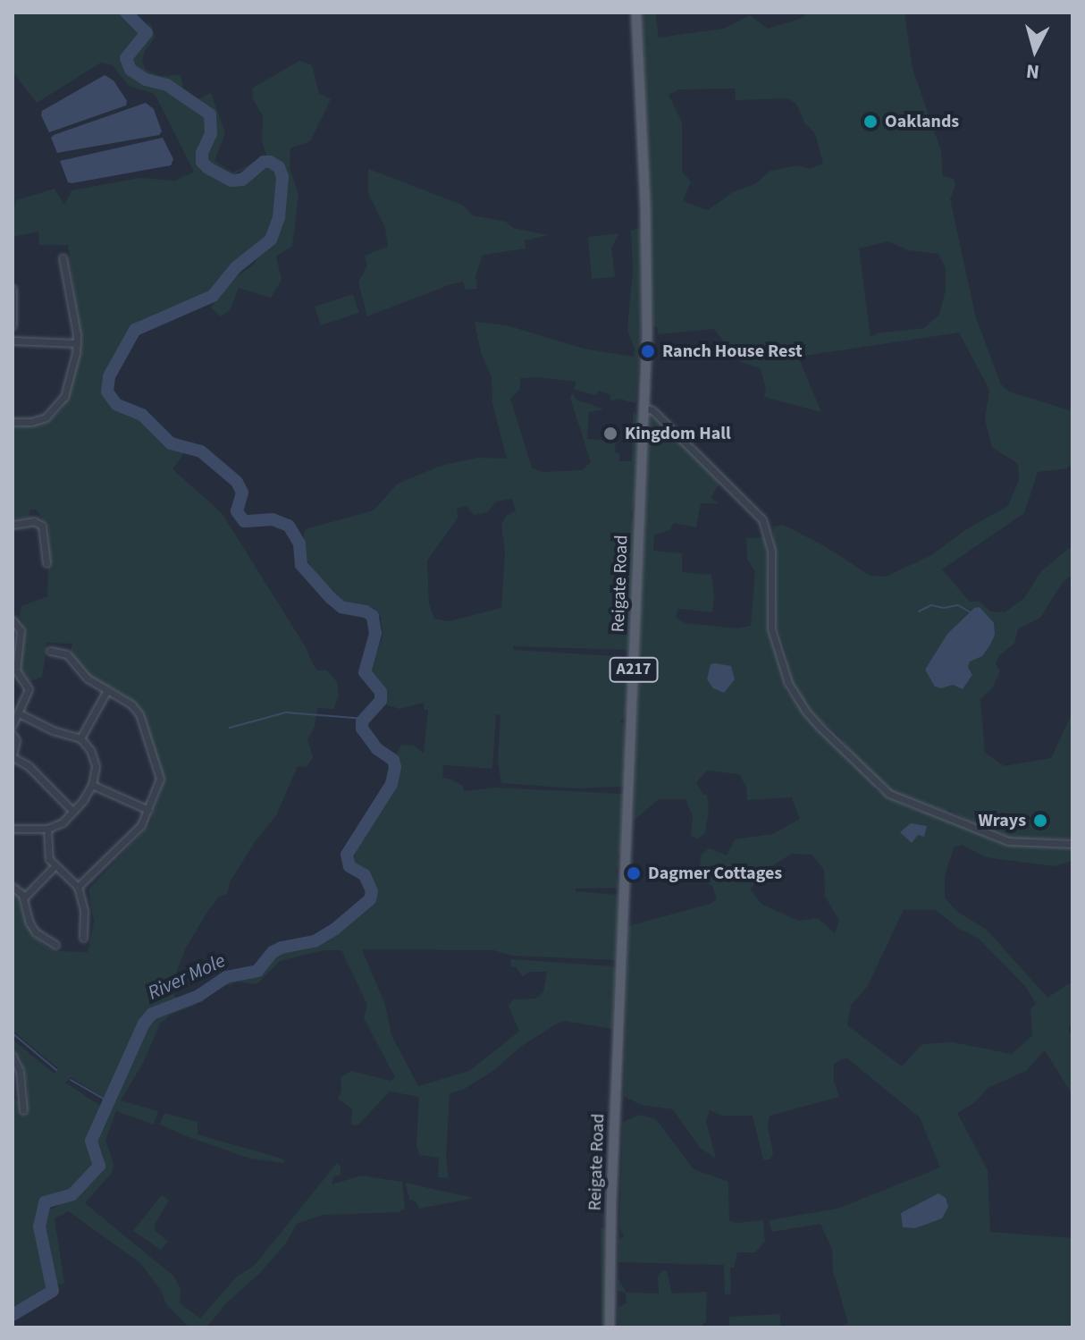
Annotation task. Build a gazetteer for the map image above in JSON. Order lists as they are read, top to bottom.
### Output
{
  "streets": {
    "main road": ["Reigate Road", "A217"]
  },
  "water": ["River Mole"],
  "places": [
    "Oaklands",
    "Ranch House Rest",
    "Kingdom Hall",
    "Wrays",
    "Dagmer Cottages"
  ],
  "north": "bottom"
}
